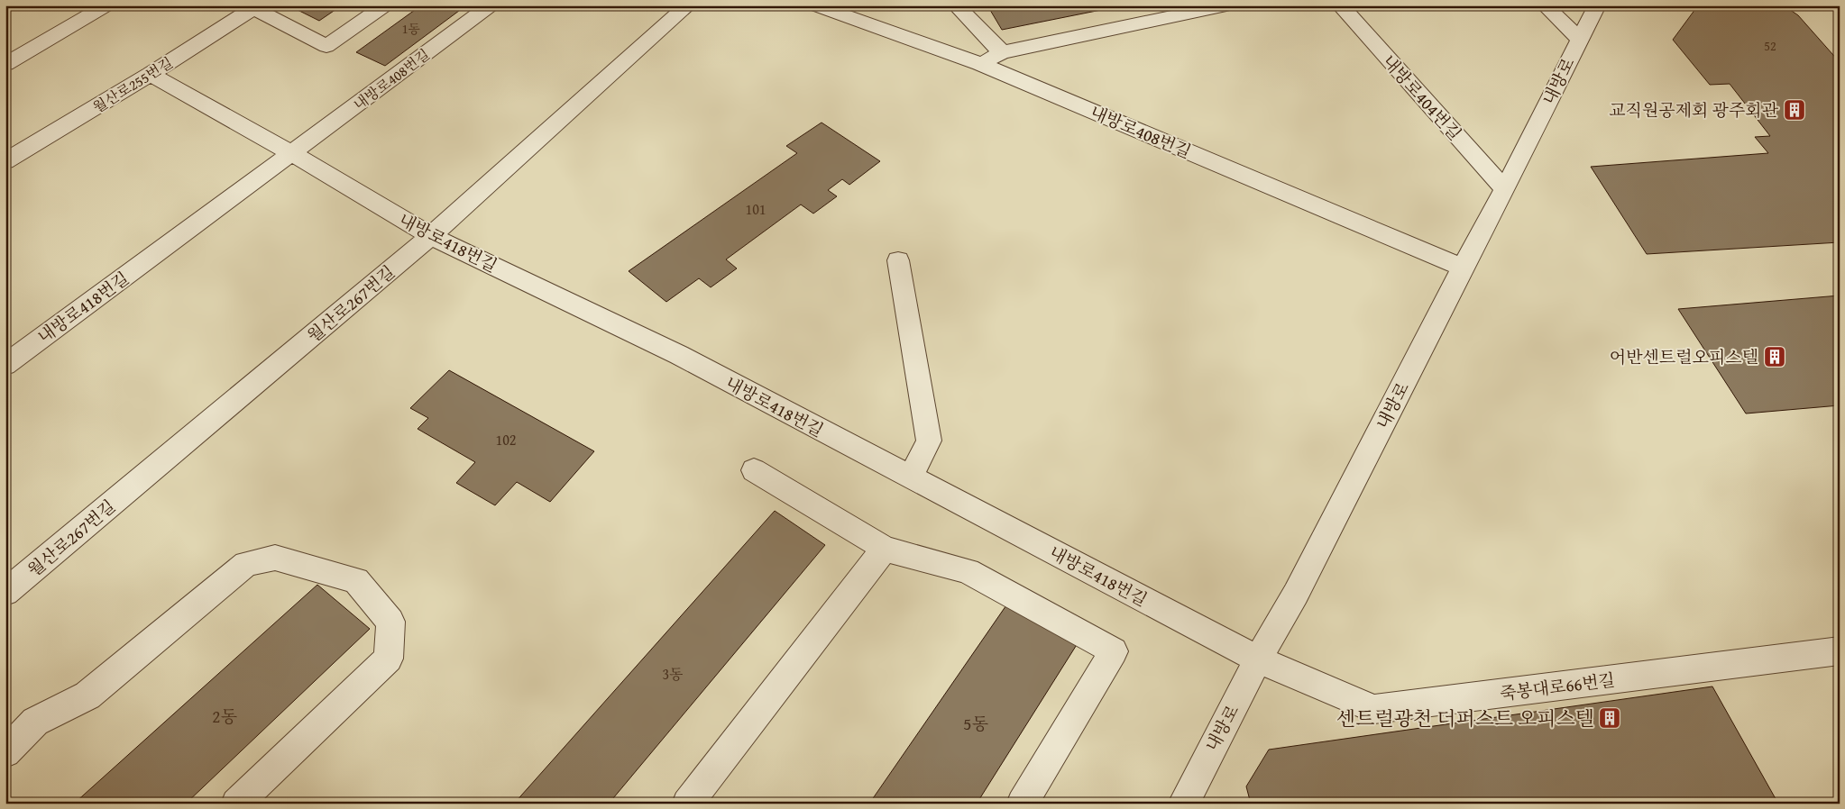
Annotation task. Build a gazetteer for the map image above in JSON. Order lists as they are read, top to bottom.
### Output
{
  "streets": {
    "street": [
      "내방로408번길",
      "내방로",
      "월산로255번길",
      "내방로404번길",
      "내방로418번길",
      "월산로267번길",
      "죽봉대로66번길"
    ]
  },
  "crossings": [
    ["내방로408번길", "내방로"],
    ["내방로408번길", "내방로418번길"],
    ["내방로", "내방로404번길"],
    ["내방로", "내방로418번길"],
    ["내방로", "죽봉대로66번길"],
    ["월산로255번길", "내방로418번길"],
    ["내방로418번길", "월산로267번길"],
    ["내방로418번길", "죽봉대로66번길"]
  ],
  "places": {
    "building": ["교직원공제회 광주회관", "어반센트럴오피스텔", "센트럴광천 더퍼스트 오피스텔"]
  },
  "house_numbers": [
    "1동",
    "52",
    "101",
    "102",
    "3동",
    "2동",
    "5동"
  ]
}
